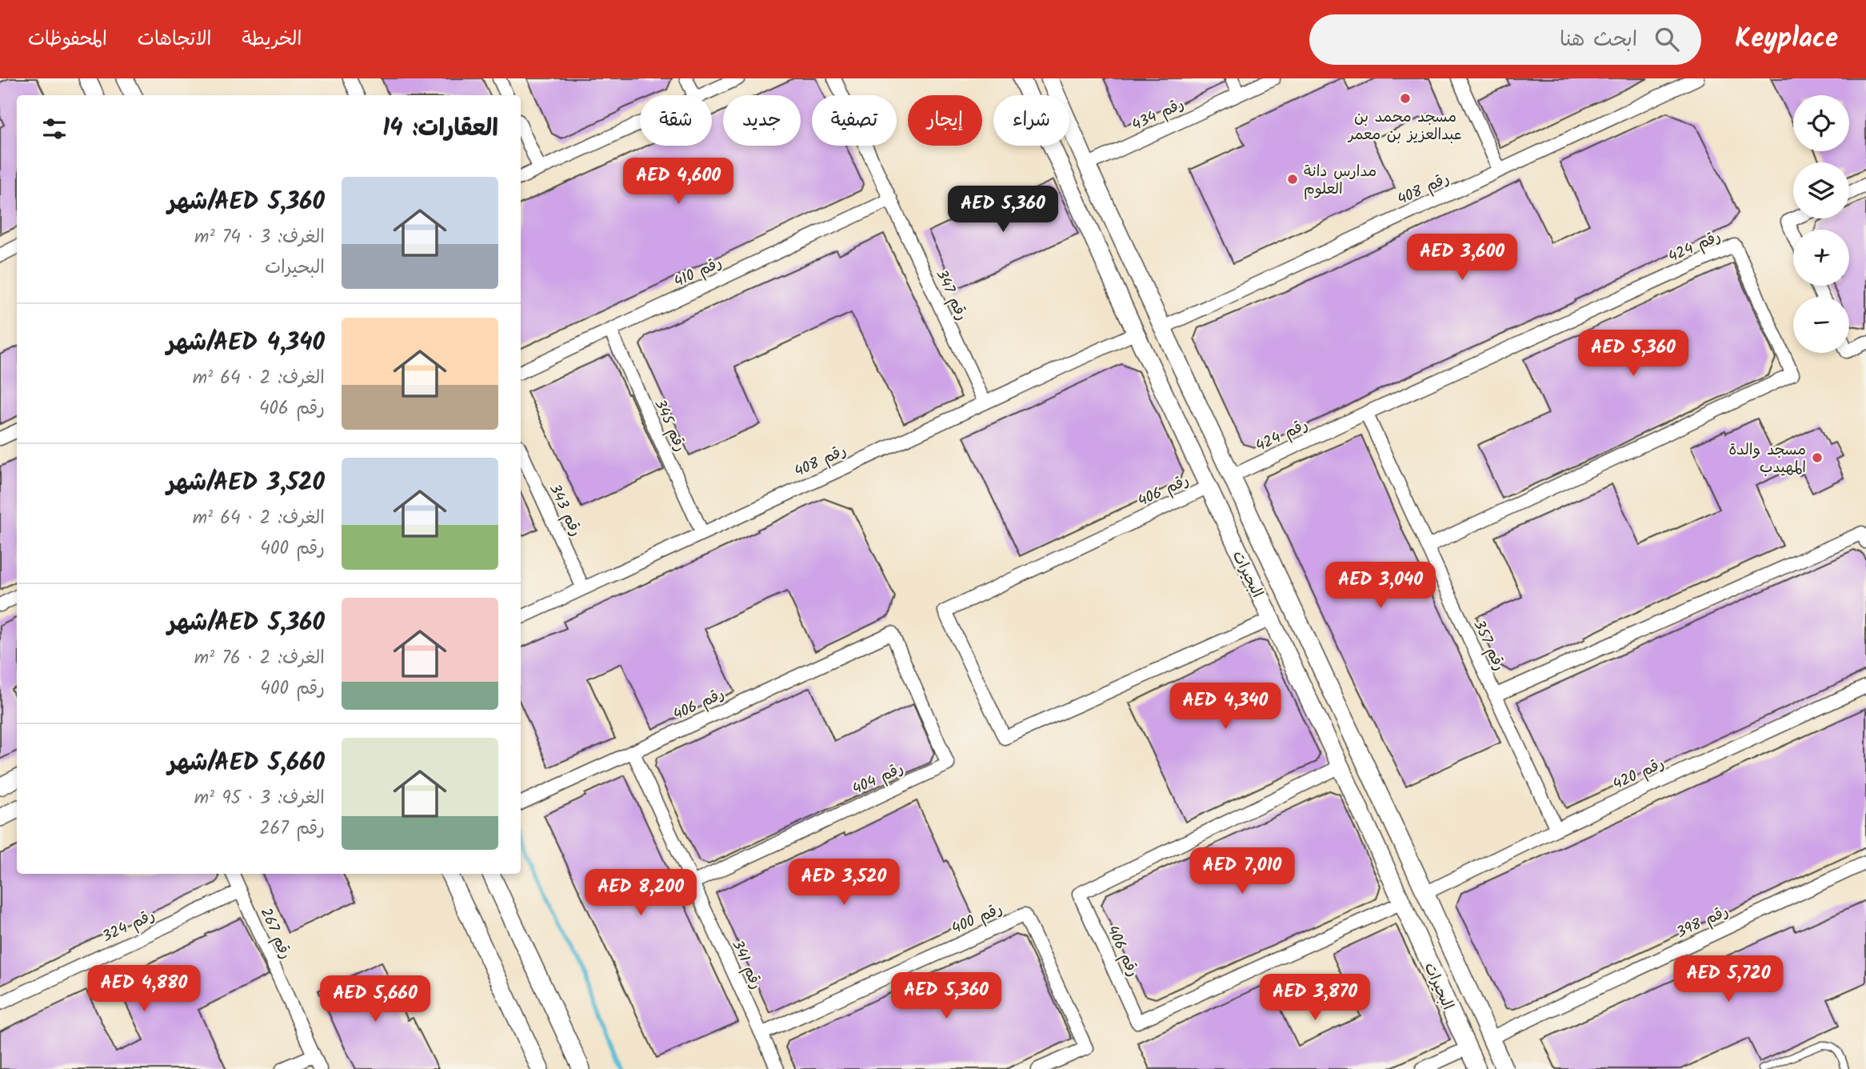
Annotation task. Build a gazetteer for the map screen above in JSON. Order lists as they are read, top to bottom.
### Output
{
  "streets": {
    "street": [
      "رقم 434",
      "رقم 408",
      "رقم 424",
      "رقم 410",
      "رقم 347",
      "رقم 345",
      "رقم 406",
      "رقم 343",
      "البحيرات",
      "رقم 357",
      "رقم 420",
      "رقم 404",
      "رقم 400",
      "رقم 398",
      "رقم 324",
      "رقم 267",
      "رقم 341"
    ]
  },
  "crossings": [
    ["رقم 434", "البحيرات"],
    ["رقم 408", "رقم 347"],
    ["رقم 408", "رقم 345"],
    ["رقم 408", "رقم 343"],
    ["رقم 408", "البحيرات"],
    ["رقم 424", "البحيرات"],
    ["رقم 424", "رقم 357"],
    ["رقم 410", "رقم 347"],
    ["رقم 410", "رقم 345"],
    ["رقم 406", "البحيرات"],
    ["رقم 406", "رقم 404"],
    ["رقم 406", "رقم 341"],
    ["البحيرات", "رقم 420"],
    ["البحيرات", "رقم 398"],
    ["رقم 357", "رقم 420"],
    ["رقم 404", "رقم 341"],
    ["رقم 400", "رقم 341"],
    ["رقم 324", "رقم 267"]
  ],
  "places": ["مسجد محمد بن عبدالعزيز بن معمر", "مدارس دانة العلوم", "مسجد والدة المهيدب"],
  "page": {
    "header": "Keyplace",
    "search": "ابحث هنا",
    "nav": ["الخريطة", "الاتجاهات", "المحفوظات"],
    "map_buttons": ["+", "−"],
    "chip": [
      "شراء",
      "إيجار",
      "تصفية",
      "جديد",
      "شقة"
    ],
    "heading": "العقارات: 14",
    "price": [
      "AED 4,600",
      "AED 5,360",
      "AED 3,600",
      "AED 5,360",
      "AED 3,040",
      "AED 4,340",
      "AED 7,010",
      "AED 3,520",
      "AED 8,200",
      "AED 5,720",
      "AED 4,880",
      "AED 5,360",
      "AED 3,870",
      "AED 5,660"
    ],
    "list": [
      {
        "name": "AED 5,360/شهر",
        "note": "الغرف: 3 · 74 m² · البحيرات"
      },
      {
        "name": "AED 4,340/شهر",
        "note": "الغرف: 2 · 64 m² · رقم 406"
      },
      {
        "name": "AED 3,520/شهر",
        "note": "الغرف: 2 · 64 m² · رقم 400"
      },
      {
        "name": "AED 5,360/شهر",
        "note": "الغرف: 2 · 76 m² · رقم 400"
      },
      {
        "name": "AED 5,660/شهر",
        "note": "الغرف: 3 · 95 m² · رقم 267"
      }
    ]
  }
}
